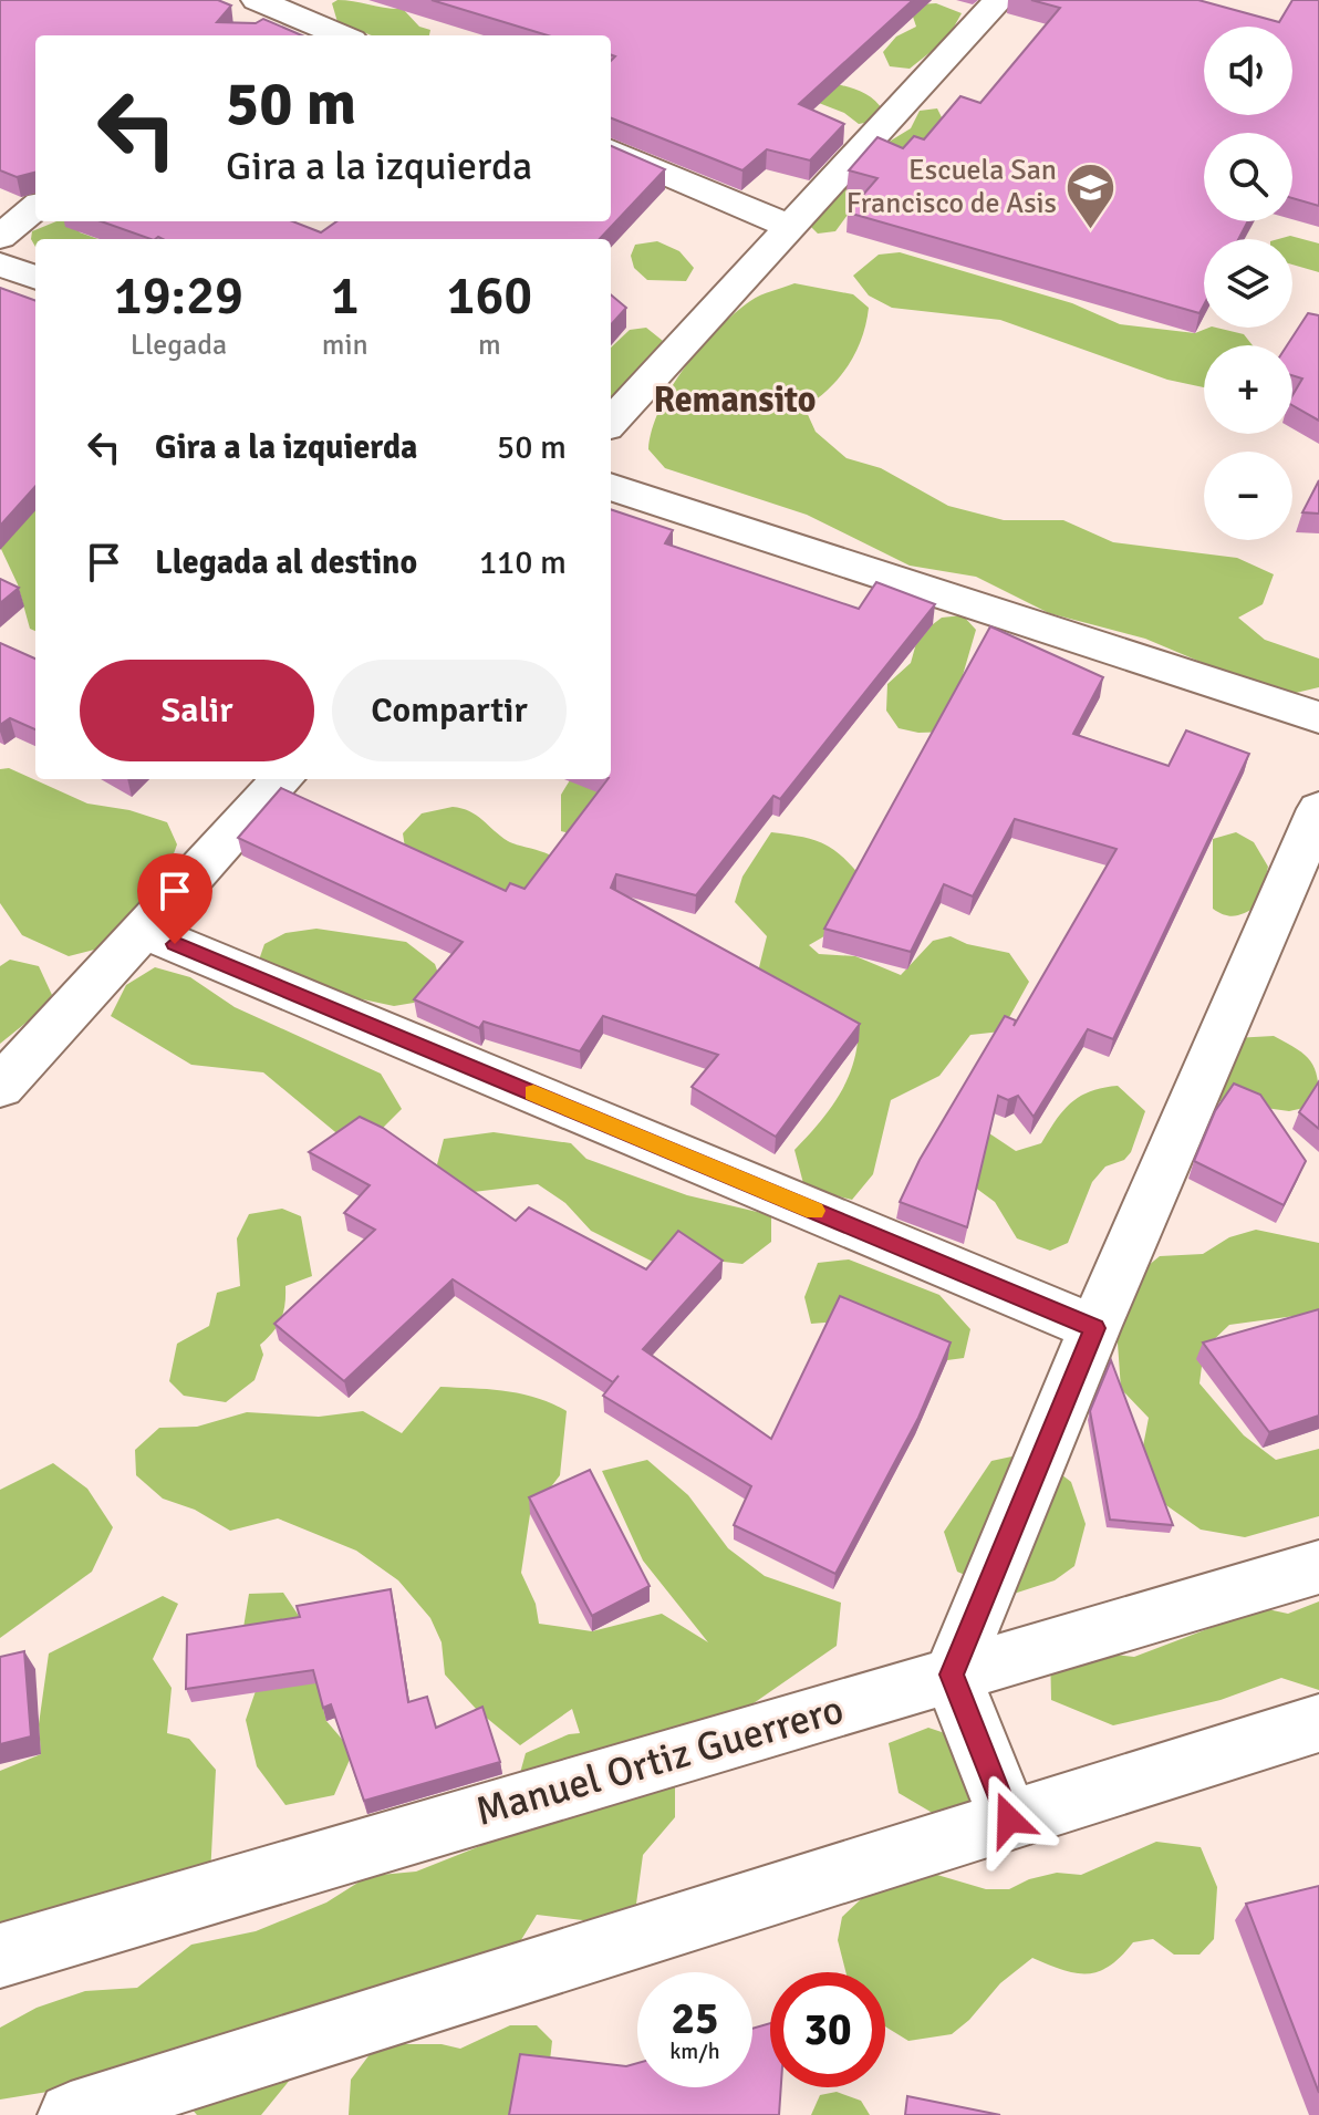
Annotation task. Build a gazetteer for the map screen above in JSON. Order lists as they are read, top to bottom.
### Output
{
  "streets": {
    "street": ["Manuel Ortiz Guerrero"]
  },
  "districts": ["Remansito"],
  "places": {
    "school or university": ["Escuela San Francisco de Asis"]
  },
  "page": {
    "map_buttons": ["+", "−"],
    "turn": ["50 m", "Gira a la izquierda"],
    "eta": [
      "19:29",
      "Llegada",
      "1",
      "min",
      "160",
      "m"
    ],
    "list": [
      {
        "name": "Gira a la izquierda",
        "value": "50 m"
      },
      {
        "name": "Llegada al destino",
        "value": "110 m"
      }
    ],
    "buttons": ["Salir", "Compartir"],
    "speed": "25 km/h",
    "limit": "30"
  }
}
